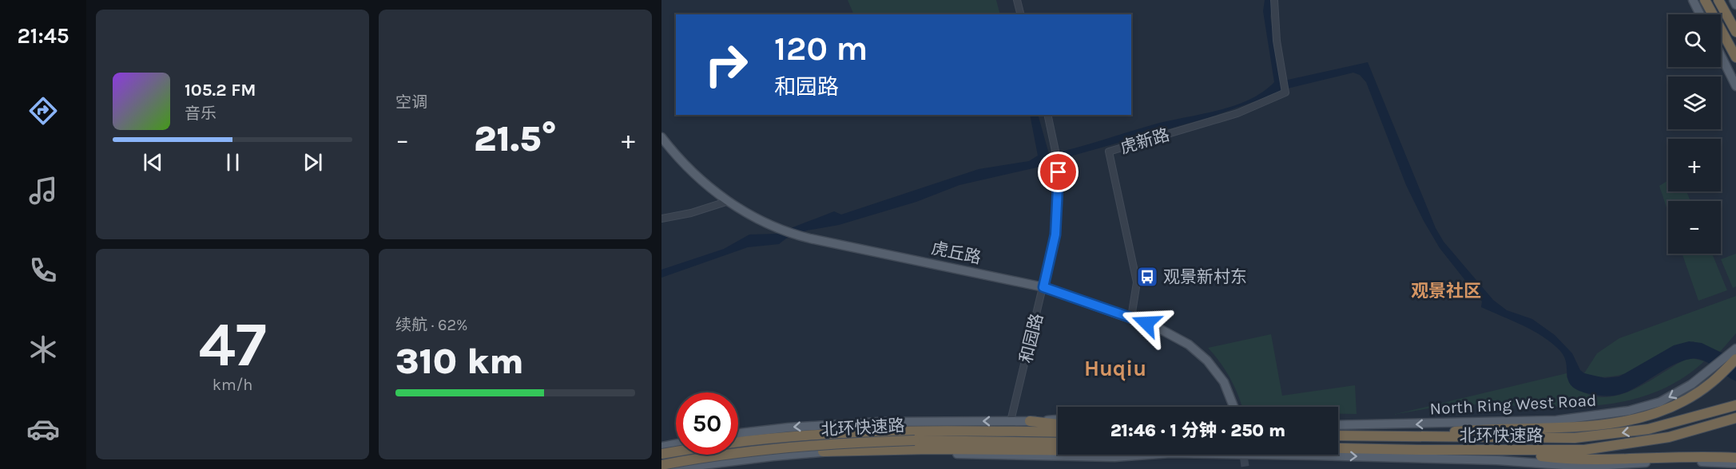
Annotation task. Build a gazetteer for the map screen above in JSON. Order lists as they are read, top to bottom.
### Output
{
  "streets": {
    "highway": ["北环快速路"],
    "main road": ["虎丘路", "North Ring West Road"],
    "street": ["虎新路", "和园路"]
  },
  "crossings": [
    ["虎新路", "虎丘路"],
    ["虎丘路", "和园路"]
  ],
  "districts": ["观景社区", "Huqiu"],
  "places": {
    "bus stop": ["观景新村东"]
  },
  "page": {
    "tabs": "21:45",
    "tile": [
      "空调",
      ["47", "km/h"],
      ["续航 · 62%", "310 km"]
    ],
    "map_buttons": ["+", "−"],
    "turn": ["120 m", "和园路"],
    "song": ["105.2 FM", "音乐"],
    "heat": ["−", "21.5°", "+"],
    "limit": "50",
    "trip": "21:46 · 1 分钟 · 250 m"
  }
}
